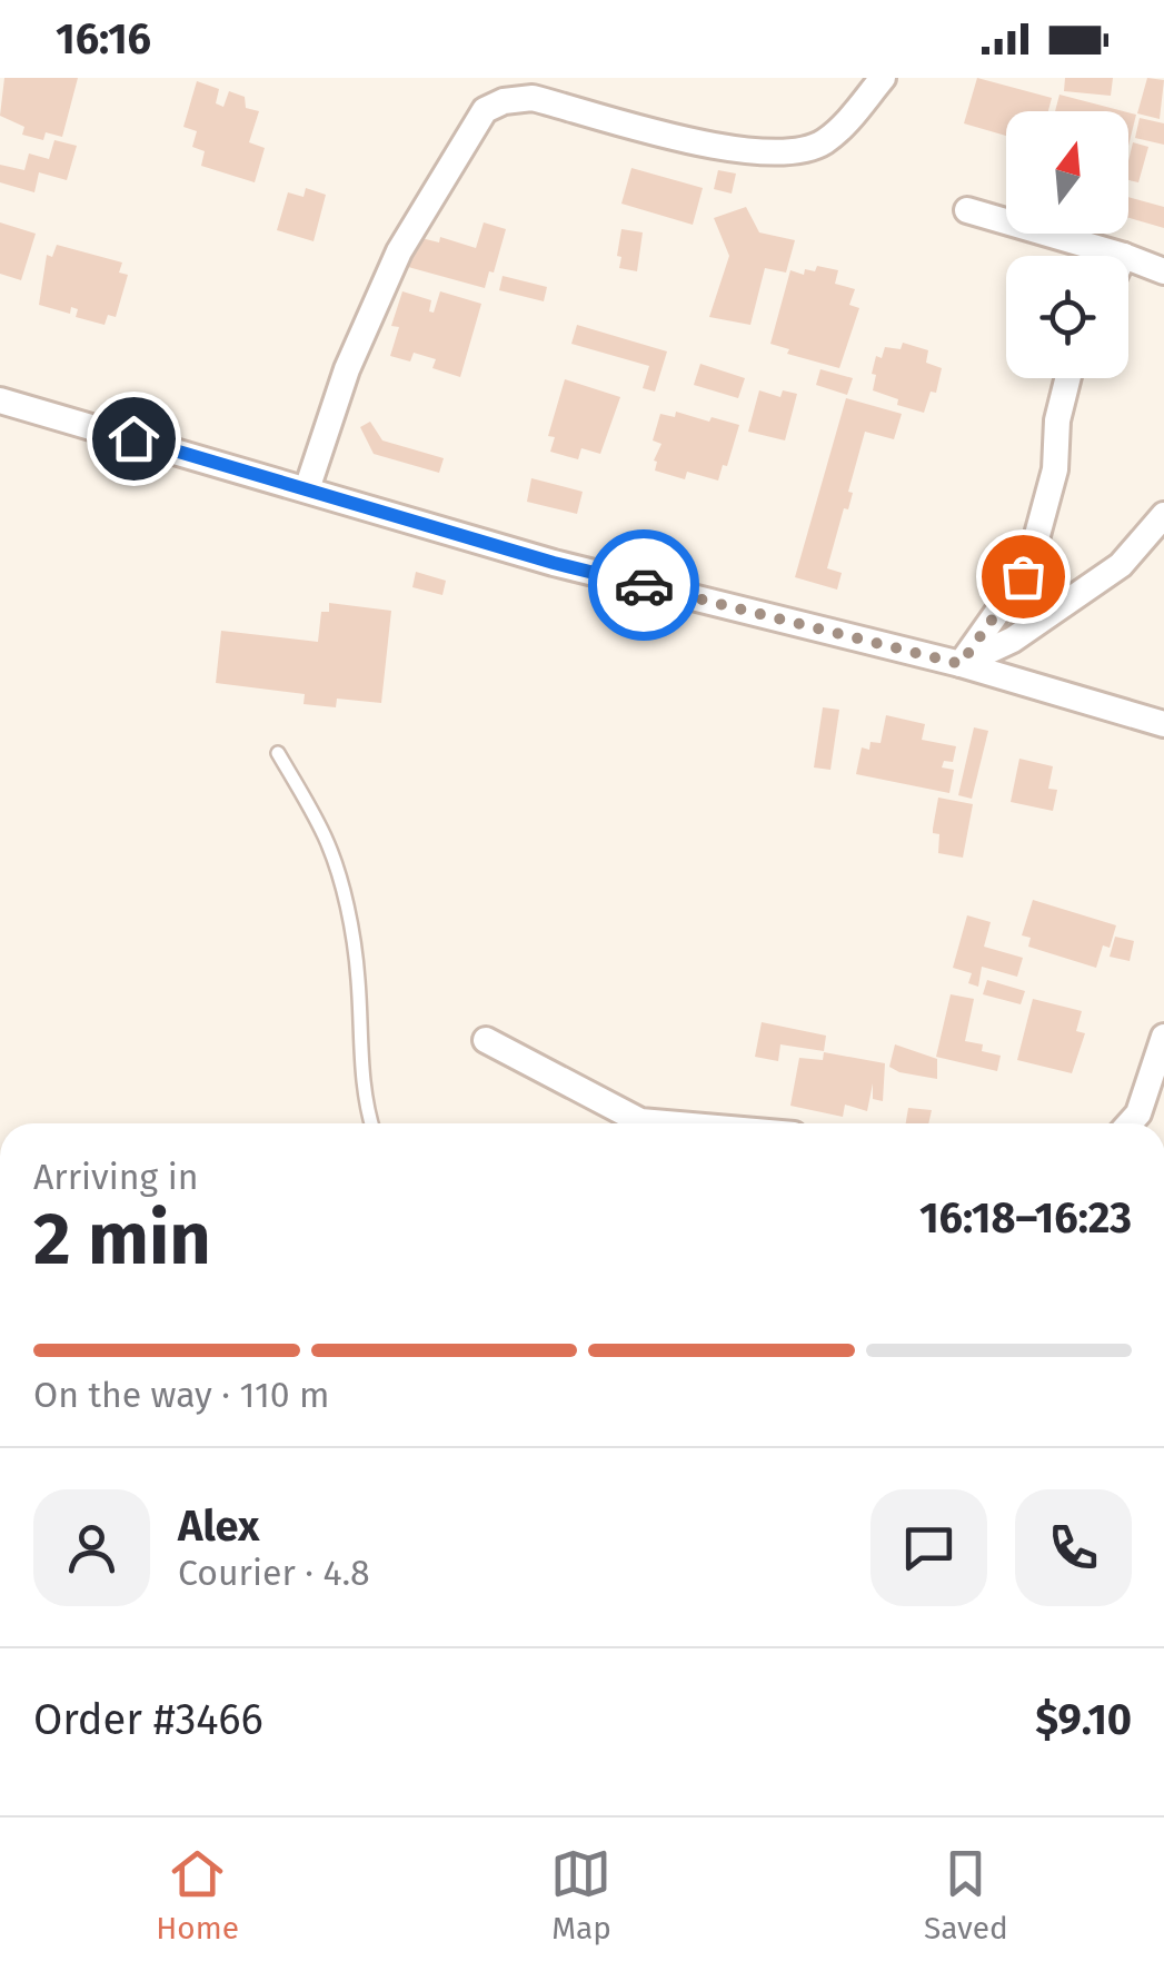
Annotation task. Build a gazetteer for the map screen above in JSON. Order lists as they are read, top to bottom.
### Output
{
  "north": "top",
  "page": {
    "status": "16:16",
    "heading": ["2 min", "Arriving in", "16:18–16:23"],
    "panel": [
      "Alex",
      "Courier · 4.8",
      "Order #3466",
      "$9.10"
    ],
    "bar": "On the way · 110 m",
    "tabs": ["Home", "Map", "Saved"]
  }
}
